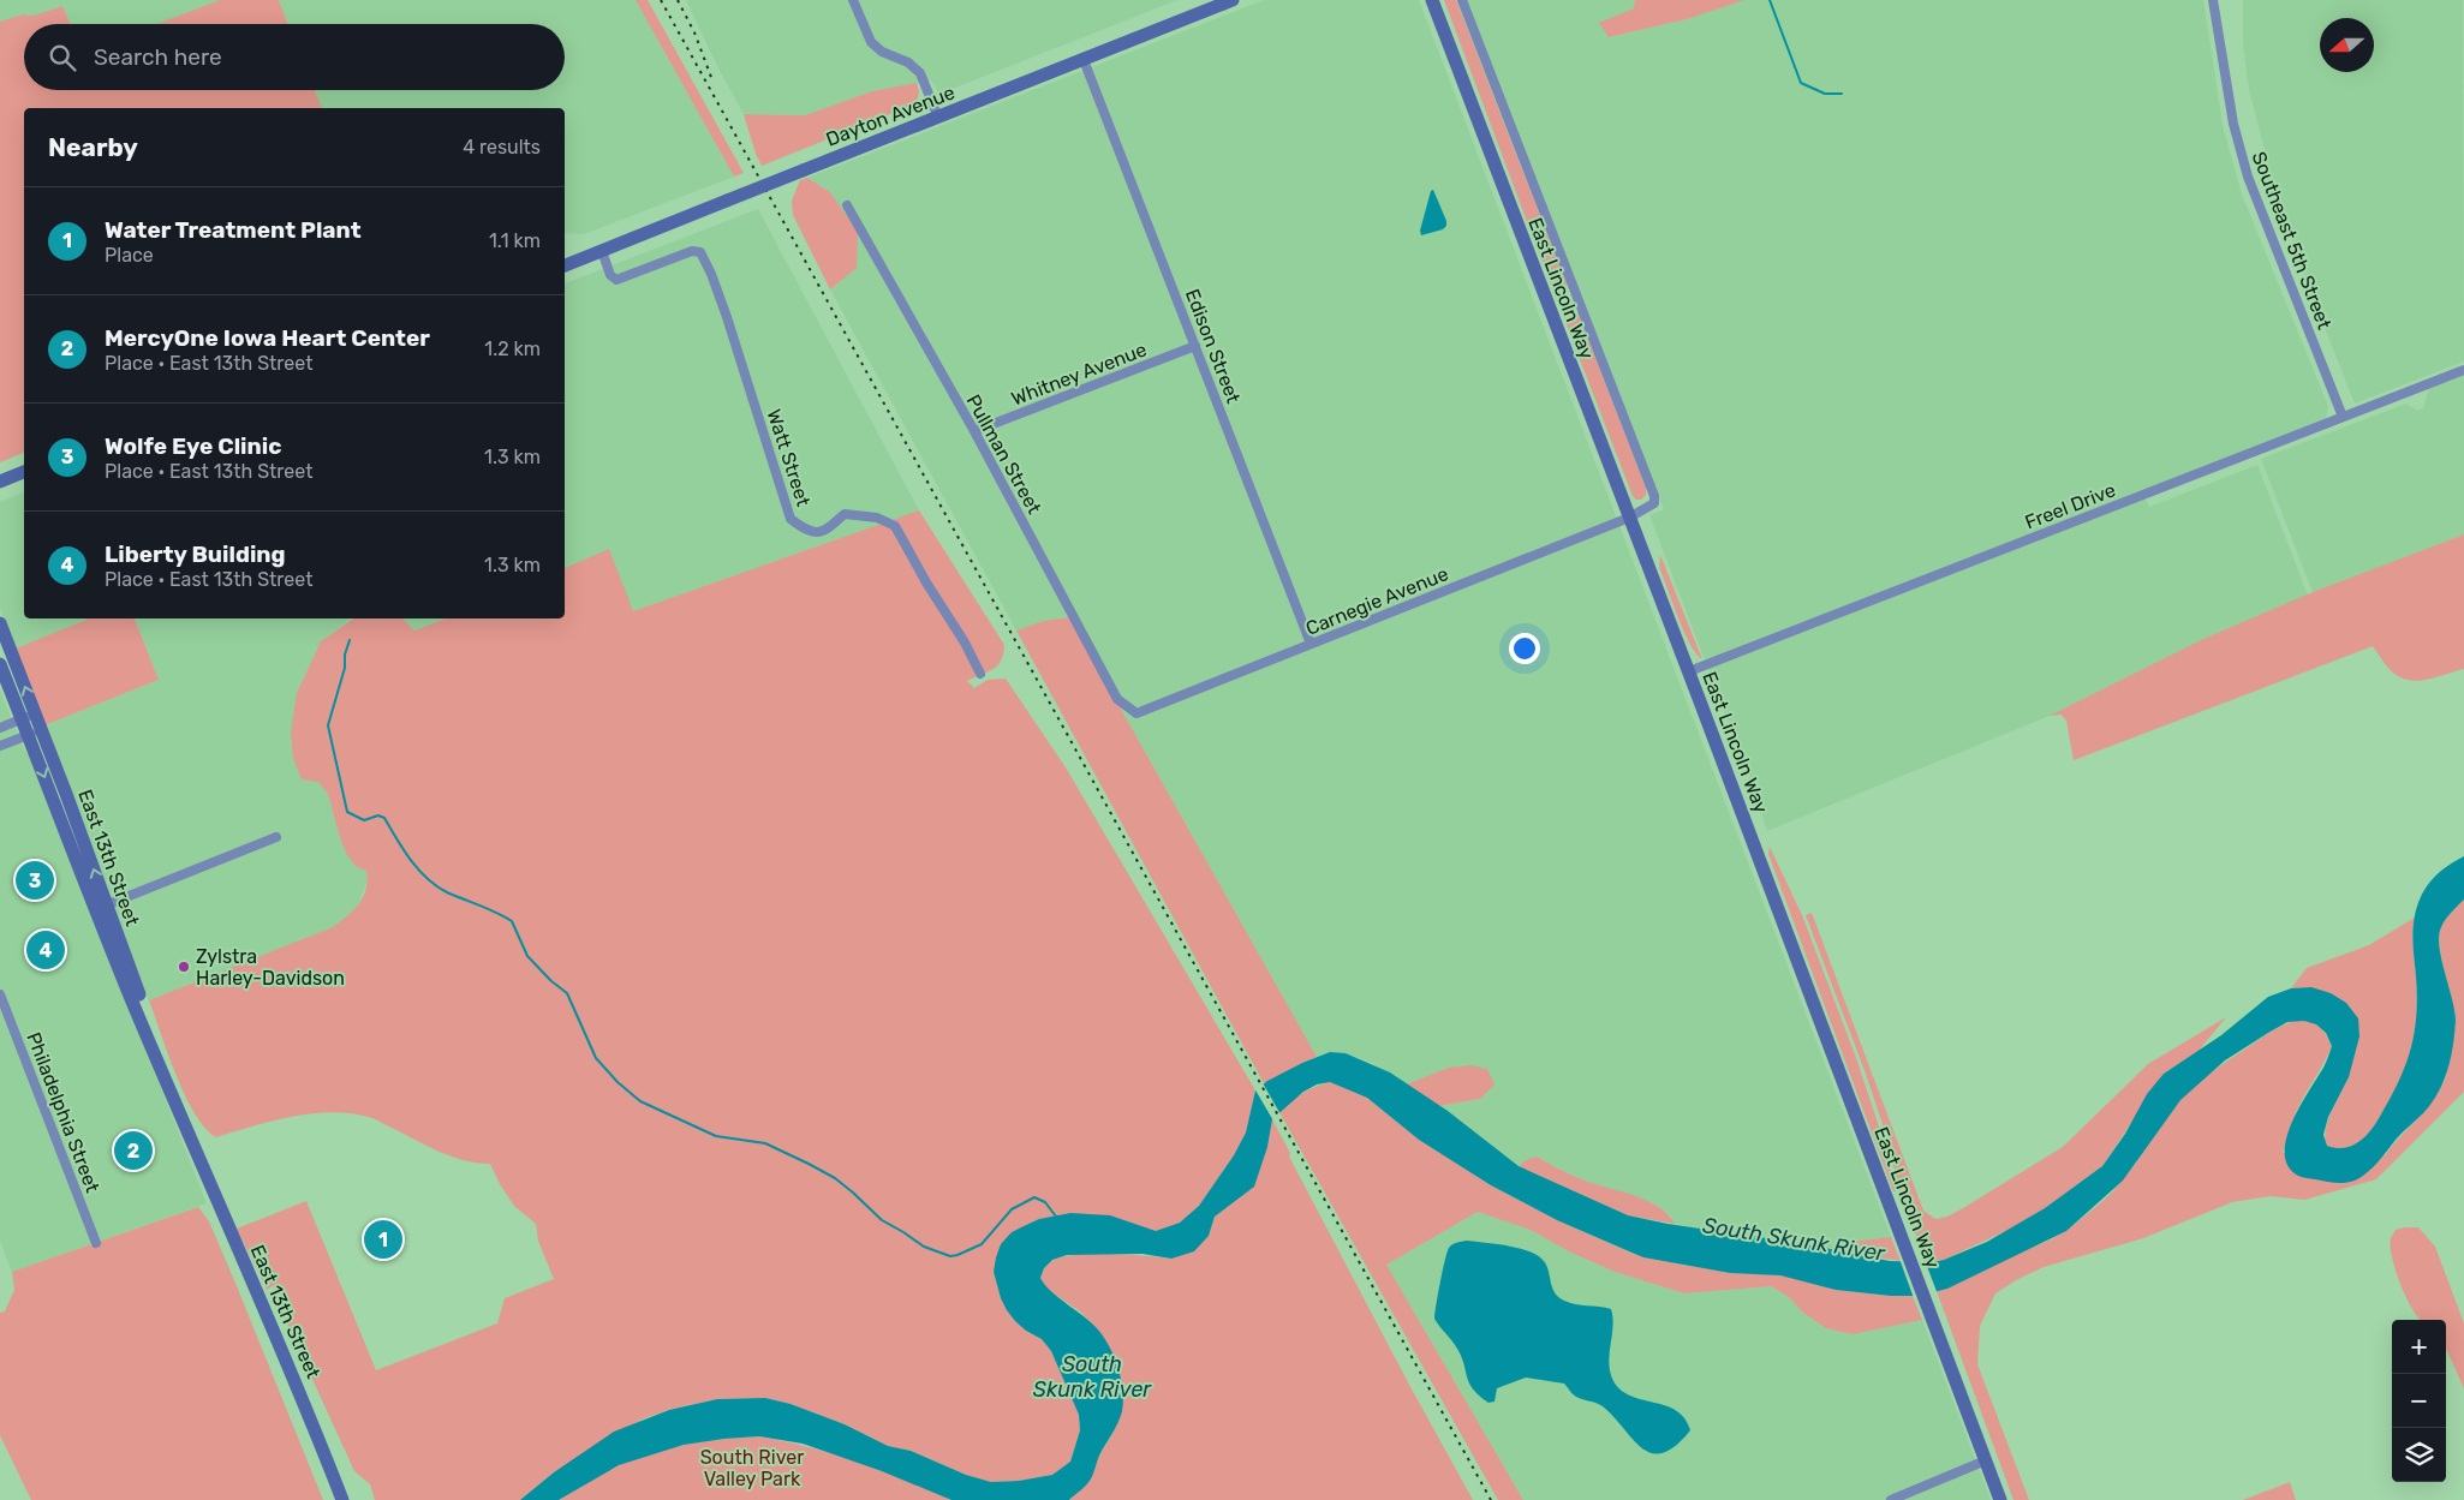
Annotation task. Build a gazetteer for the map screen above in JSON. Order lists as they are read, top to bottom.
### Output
{
  "streets": {
    "main road": ["Dayton Avenue", "East Lincoln Way", "East 13th Street"],
    "street": [
      "Southeast 5th Street",
      "Edison Street",
      "Whitney Avenue",
      "Pullman Street",
      "Watt Street",
      "Freel Drive",
      "Carnegie Avenue",
      "Philadelphia Street"
    ]
  },
  "crossings": [
    ["Dayton Avenue", "Edison Street"],
    ["Dayton Avenue", "Watt Street"],
    ["Southeast 5th Street", "Freel Drive"],
    ["East Lincoln Way", "Freel Drive"],
    ["East Lincoln Way", "Carnegie Avenue"],
    ["Edison Street", "Whitney Avenue"],
    ["Edison Street", "Carnegie Avenue"],
    ["Whitney Avenue", "Pullman Street"],
    ["Pullman Street", "Carnegie Avenue"]
  ],
  "water": ["South Skunk River"],
  "parks": ["South River Valley Park"],
  "places": ["Zylstra Harley-Davidson"],
  "north": "left",
  "page": {
    "search": "Search here",
    "heading": ["Nearby", "4 results"],
    "list": [
      {
        "mark": "1",
        "name": "Water Treatment Plant",
        "note": "Place",
        "value": "1.1 km"
      },
      {
        "mark": "2",
        "name": "MercyOne Iowa Heart Center",
        "note": "Place · East 13th Street",
        "value": "1.2 km"
      },
      {
        "mark": "3",
        "name": "Wolfe Eye Clinic",
        "note": "Place · East 13th Street",
        "value": "1.3 km"
      },
      {
        "mark": "4",
        "name": "Liberty Building",
        "note": "Place · East 13th Street",
        "value": "1.3 km"
      }
    ],
    "pins": [
      "3",
      "4",
      "2",
      "1"
    ],
    "map_buttons": ["+", "−"]
  }
}
